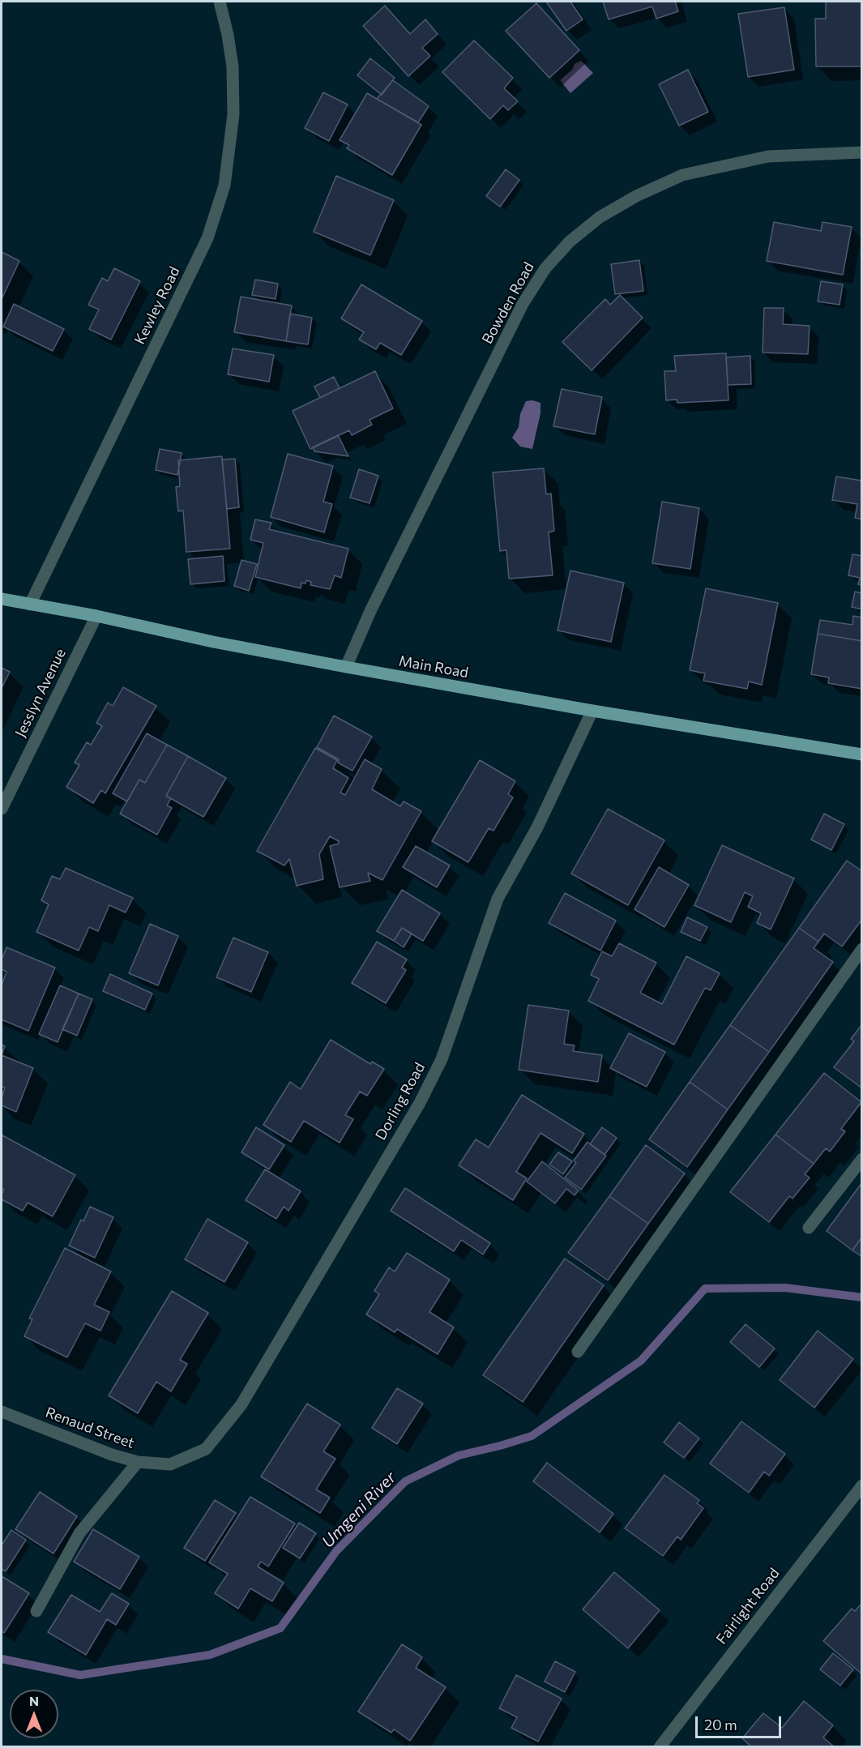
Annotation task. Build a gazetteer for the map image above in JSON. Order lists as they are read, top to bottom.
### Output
{
  "streets": {
    "main road": ["Main Road"],
    "street": [
      "Bowden Road",
      "Kewley Road",
      "Jesslyn Avenue",
      "Dorling Road",
      "Renaud Street",
      "Fairlight Road"
    ]
  },
  "crossings": [
    ["Bowden Road", "Main Road"],
    ["Kewley Road", "Main Road"],
    ["Main Road", "Jesslyn Avenue"],
    ["Main Road", "Dorling Road"],
    ["Dorling Road", "Renaud Street"]
  ],
  "water": ["Umgeni River"],
  "scale_bar": "20 m",
  "north": "top"
}
